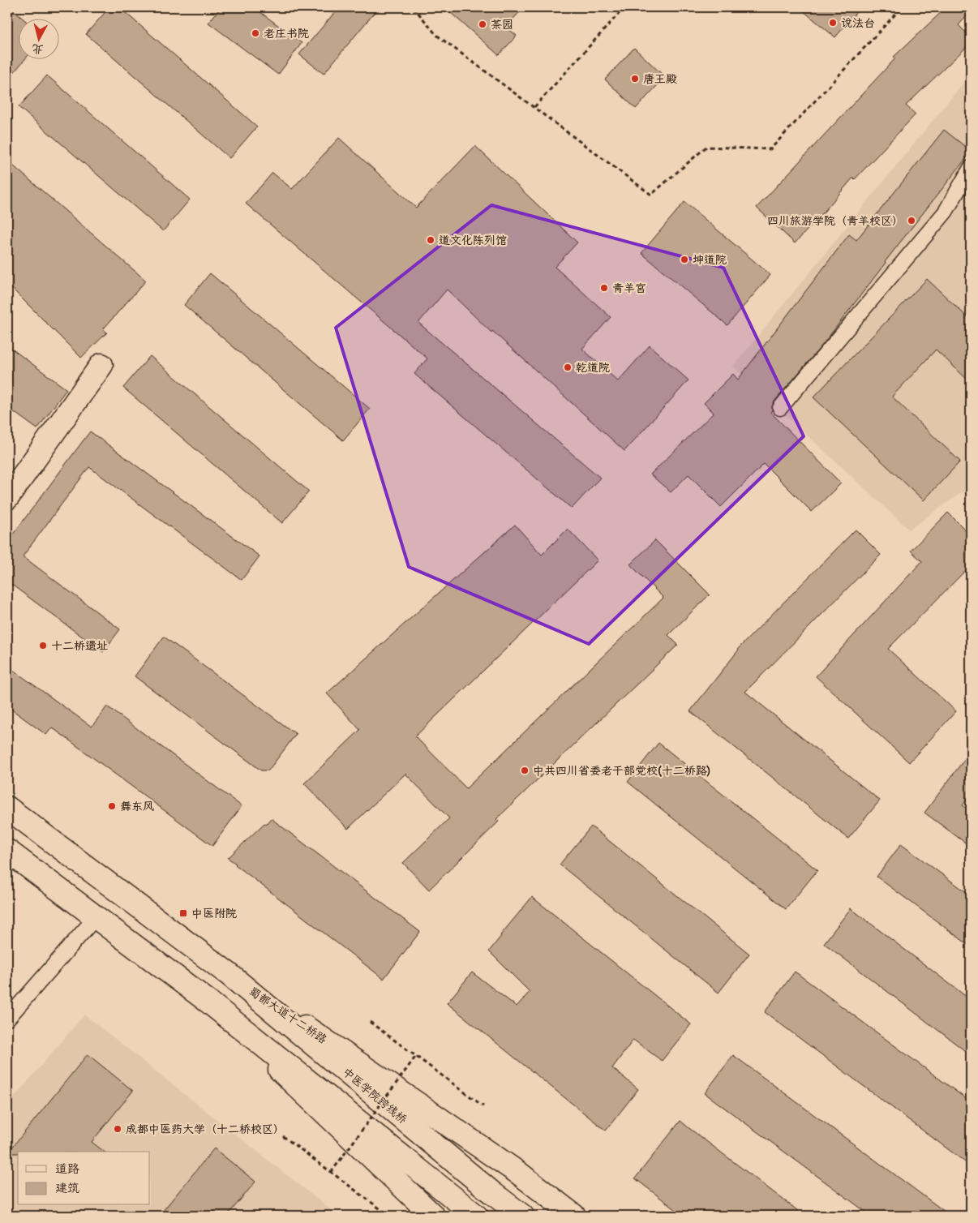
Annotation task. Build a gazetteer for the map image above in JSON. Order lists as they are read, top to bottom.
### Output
{
  "streets": {
    "main road": ["蜀都大道十二桥路", "中医学院跨线桥"]
  },
  "crossings": [
    ["蜀都大道十二桥路", "中医学院跨线桥"]
  ],
  "places": {
    "other": [
      "说法台",
      "茶园",
      "老庄书院",
      "唐王殿",
      "四川旅游学院（青羊校区）",
      "道文化陈列馆",
      "坤道院",
      "青羊宫",
      "乾道院",
      "十二桥遗址",
      "中共四川省委老干部党校(十二桥路)",
      "舞东风",
      "成都中医药大学（十二桥校区）"
    ],
    "transit": ["中医附院"]
  },
  "legend": ["道路", "建筑"],
  "north": "bottom"
}
